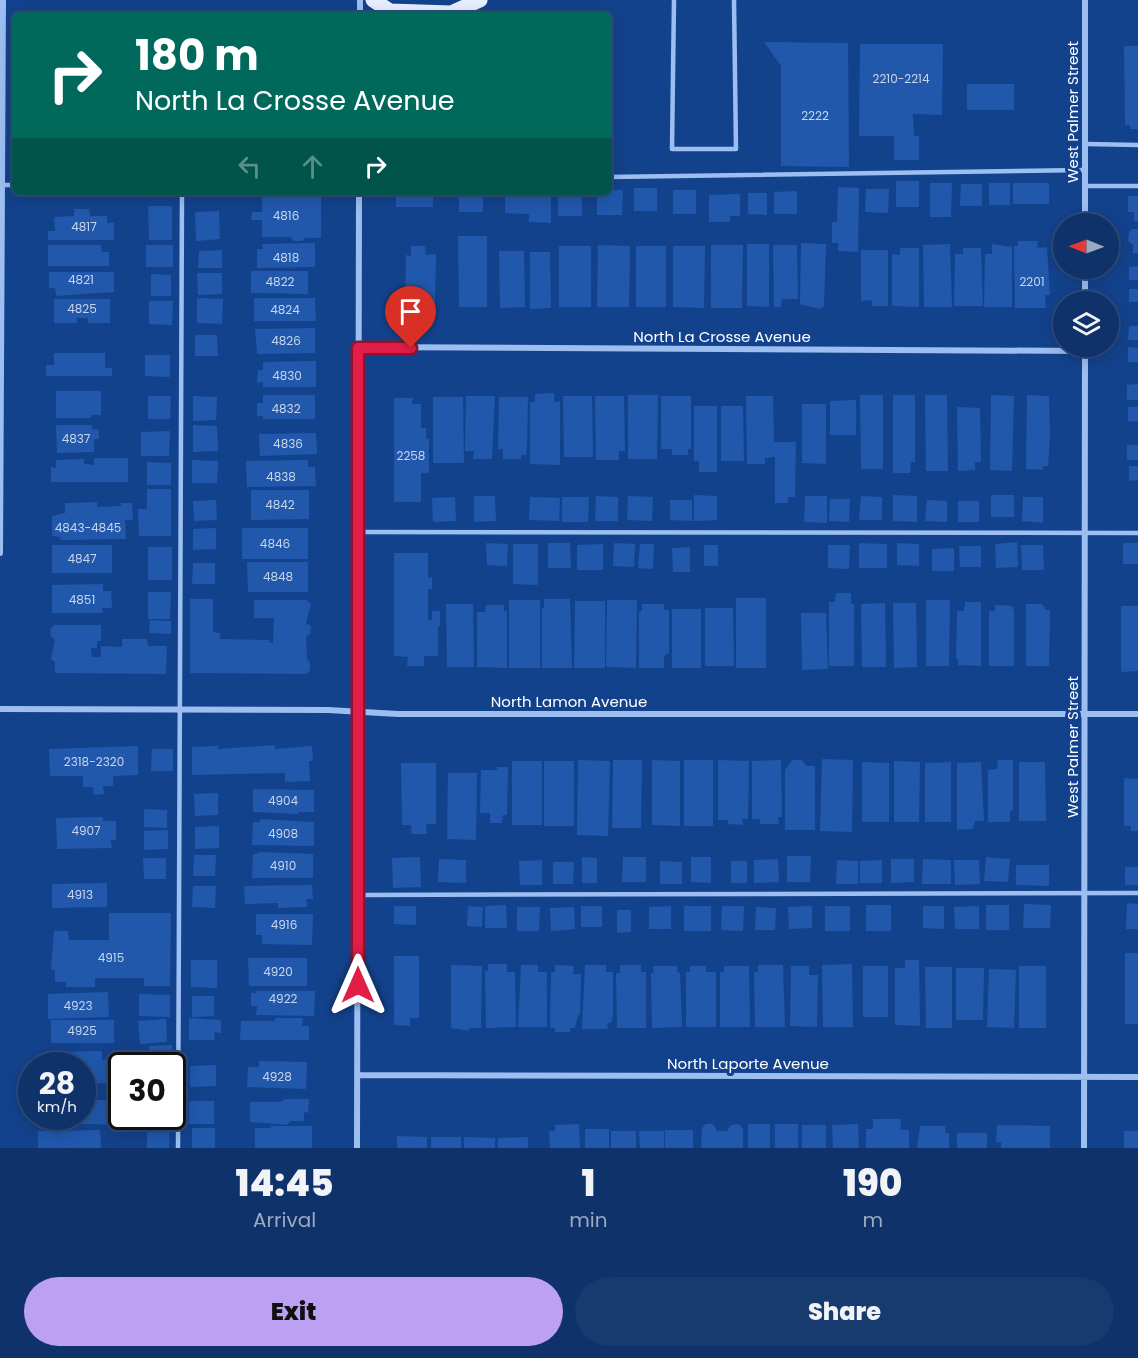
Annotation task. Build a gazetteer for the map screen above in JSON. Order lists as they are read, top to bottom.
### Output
{
  "streets": {
    "street": [
      "West Palmer Street",
      "North La Crosse Avenue",
      "North Lamon Avenue",
      "North Laporte Avenue"
    ]
  },
  "crossings": [
    ["West Palmer Street", "North Lamon Avenue"],
    ["West Palmer Street", "North Laporte Avenue"]
  ],
  "house_numbers": [
    "2210-2214",
    "2222",
    "4816",
    "4817",
    "4818",
    "4821",
    "4822",
    "2201",
    "4825",
    "4824",
    "4826",
    "4830",
    "4832",
    "4837",
    "4836",
    "2258",
    "4838",
    "4842",
    "4843-4845",
    "4846",
    "4847",
    "4848",
    "4851",
    "2318-2320",
    "4904",
    "4907",
    "4908",
    "4910",
    "4913",
    "4916",
    "4915",
    "4920",
    "4922",
    "4923",
    "4925",
    "4928"
  ],
  "north": "left",
  "page": {
    "turn": ["180 m", "North La Crosse Avenue"],
    "speed": "28 km/h",
    "limit": "30",
    "eta": [
      "14:45",
      "Arrival",
      "1",
      "min",
      "190",
      "m"
    ],
    "buttons": ["Exit", "Share"]
  }
}
